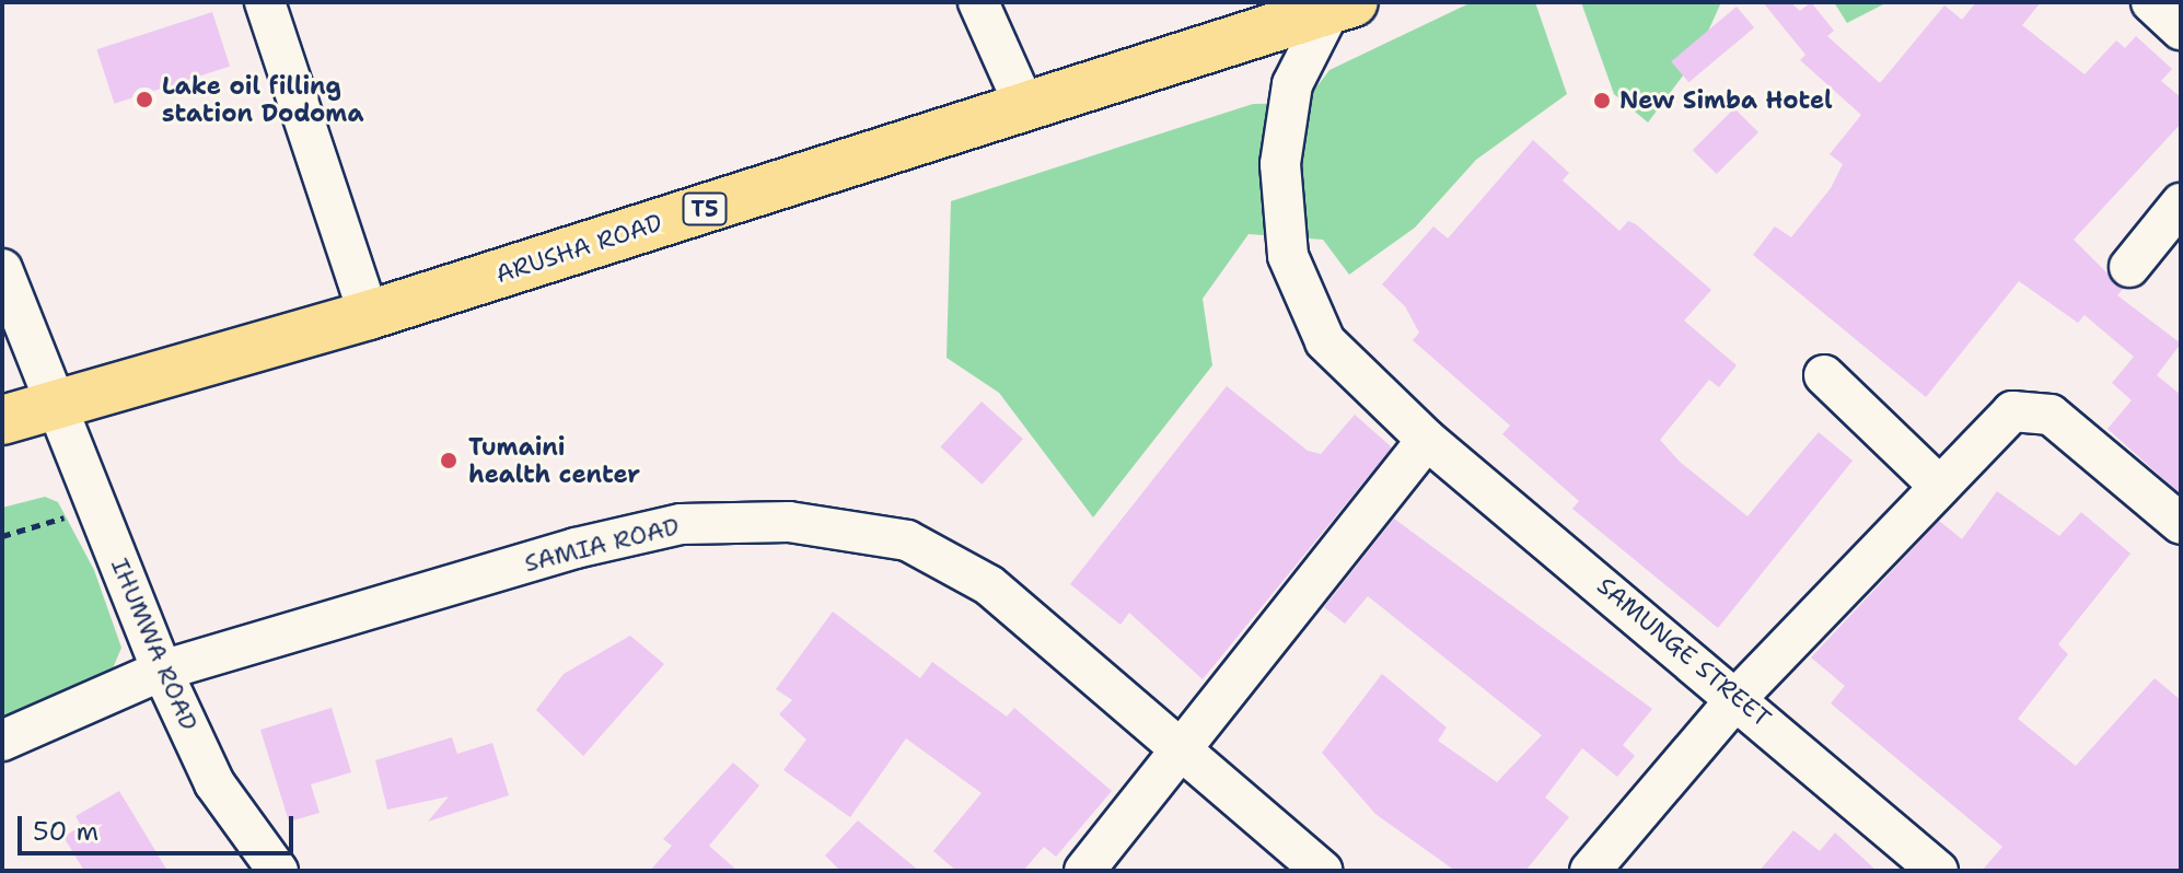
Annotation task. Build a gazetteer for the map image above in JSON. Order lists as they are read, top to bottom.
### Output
{
  "streets": {
    "highway": ["T5", "ARUSHA ROAD"],
    "street": ["SAMIA ROAD", "IHUMWA ROAD", "SAMUNGE STREET"]
  },
  "crossings": [
    ["ARUSHA ROAD", "IHUMWA ROAD"],
    ["ARUSHA ROAD", "SAMUNGE STREET"],
    ["SAMIA ROAD", "IHUMWA ROAD"]
  ],
  "places": ["Lake oil filling station Dodoma", "New Simba Hotel", "Tumaini health center"],
  "scale_bar": "50 m"
}
